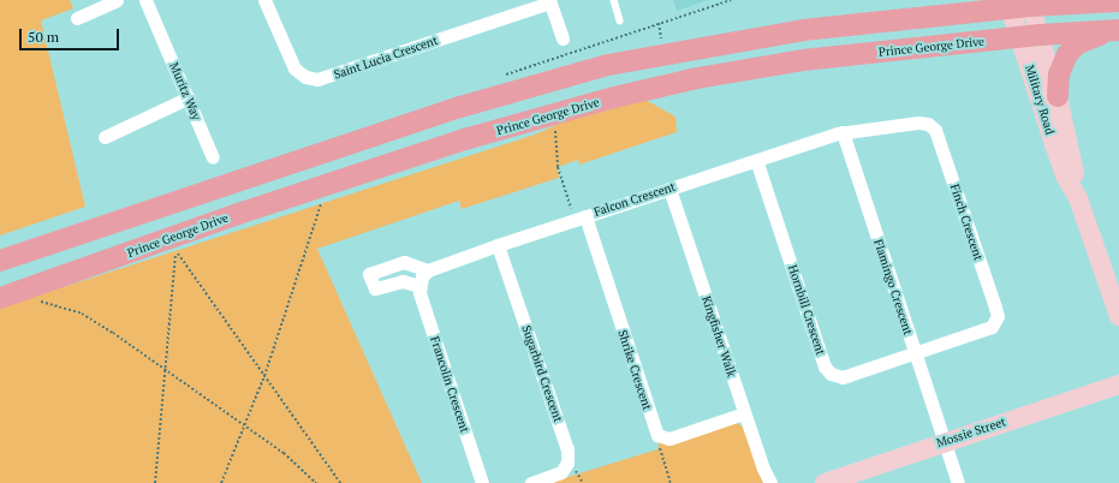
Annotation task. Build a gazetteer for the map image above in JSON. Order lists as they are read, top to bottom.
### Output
{
  "streets": {
    "main road": ["Prince George Drive"],
    "street": [
      "Saint Lucia Crescent",
      "Muritz Way",
      "Military Road",
      "Falcon Crescent",
      "Finch Crescent",
      "Flamingo Crescent",
      "Hornbill Crescent",
      "Kingfisher Walk",
      "Shrike Crescent",
      "Sugarbird Crescent",
      "Francolin Crescent",
      "Mossie Street"
    ]
  },
  "crossings": [
    ["Prince George Drive", "Military Road"],
    ["Falcon Crescent", "Finch Crescent"],
    ["Falcon Crescent", "Flamingo Crescent"],
    ["Falcon Crescent", "Hornbill Crescent"],
    ["Falcon Crescent", "Kingfisher Walk"],
    ["Falcon Crescent", "Shrike Crescent"],
    ["Falcon Crescent", "Sugarbird Crescent"],
    ["Finch Crescent", "Flamingo Crescent"],
    ["Finch Crescent", "Hornbill Crescent"],
    ["Flamingo Crescent", "Hornbill Crescent"],
    ["Flamingo Crescent", "Mossie Street"]
  ],
  "scale_bar": "50 m"
}
